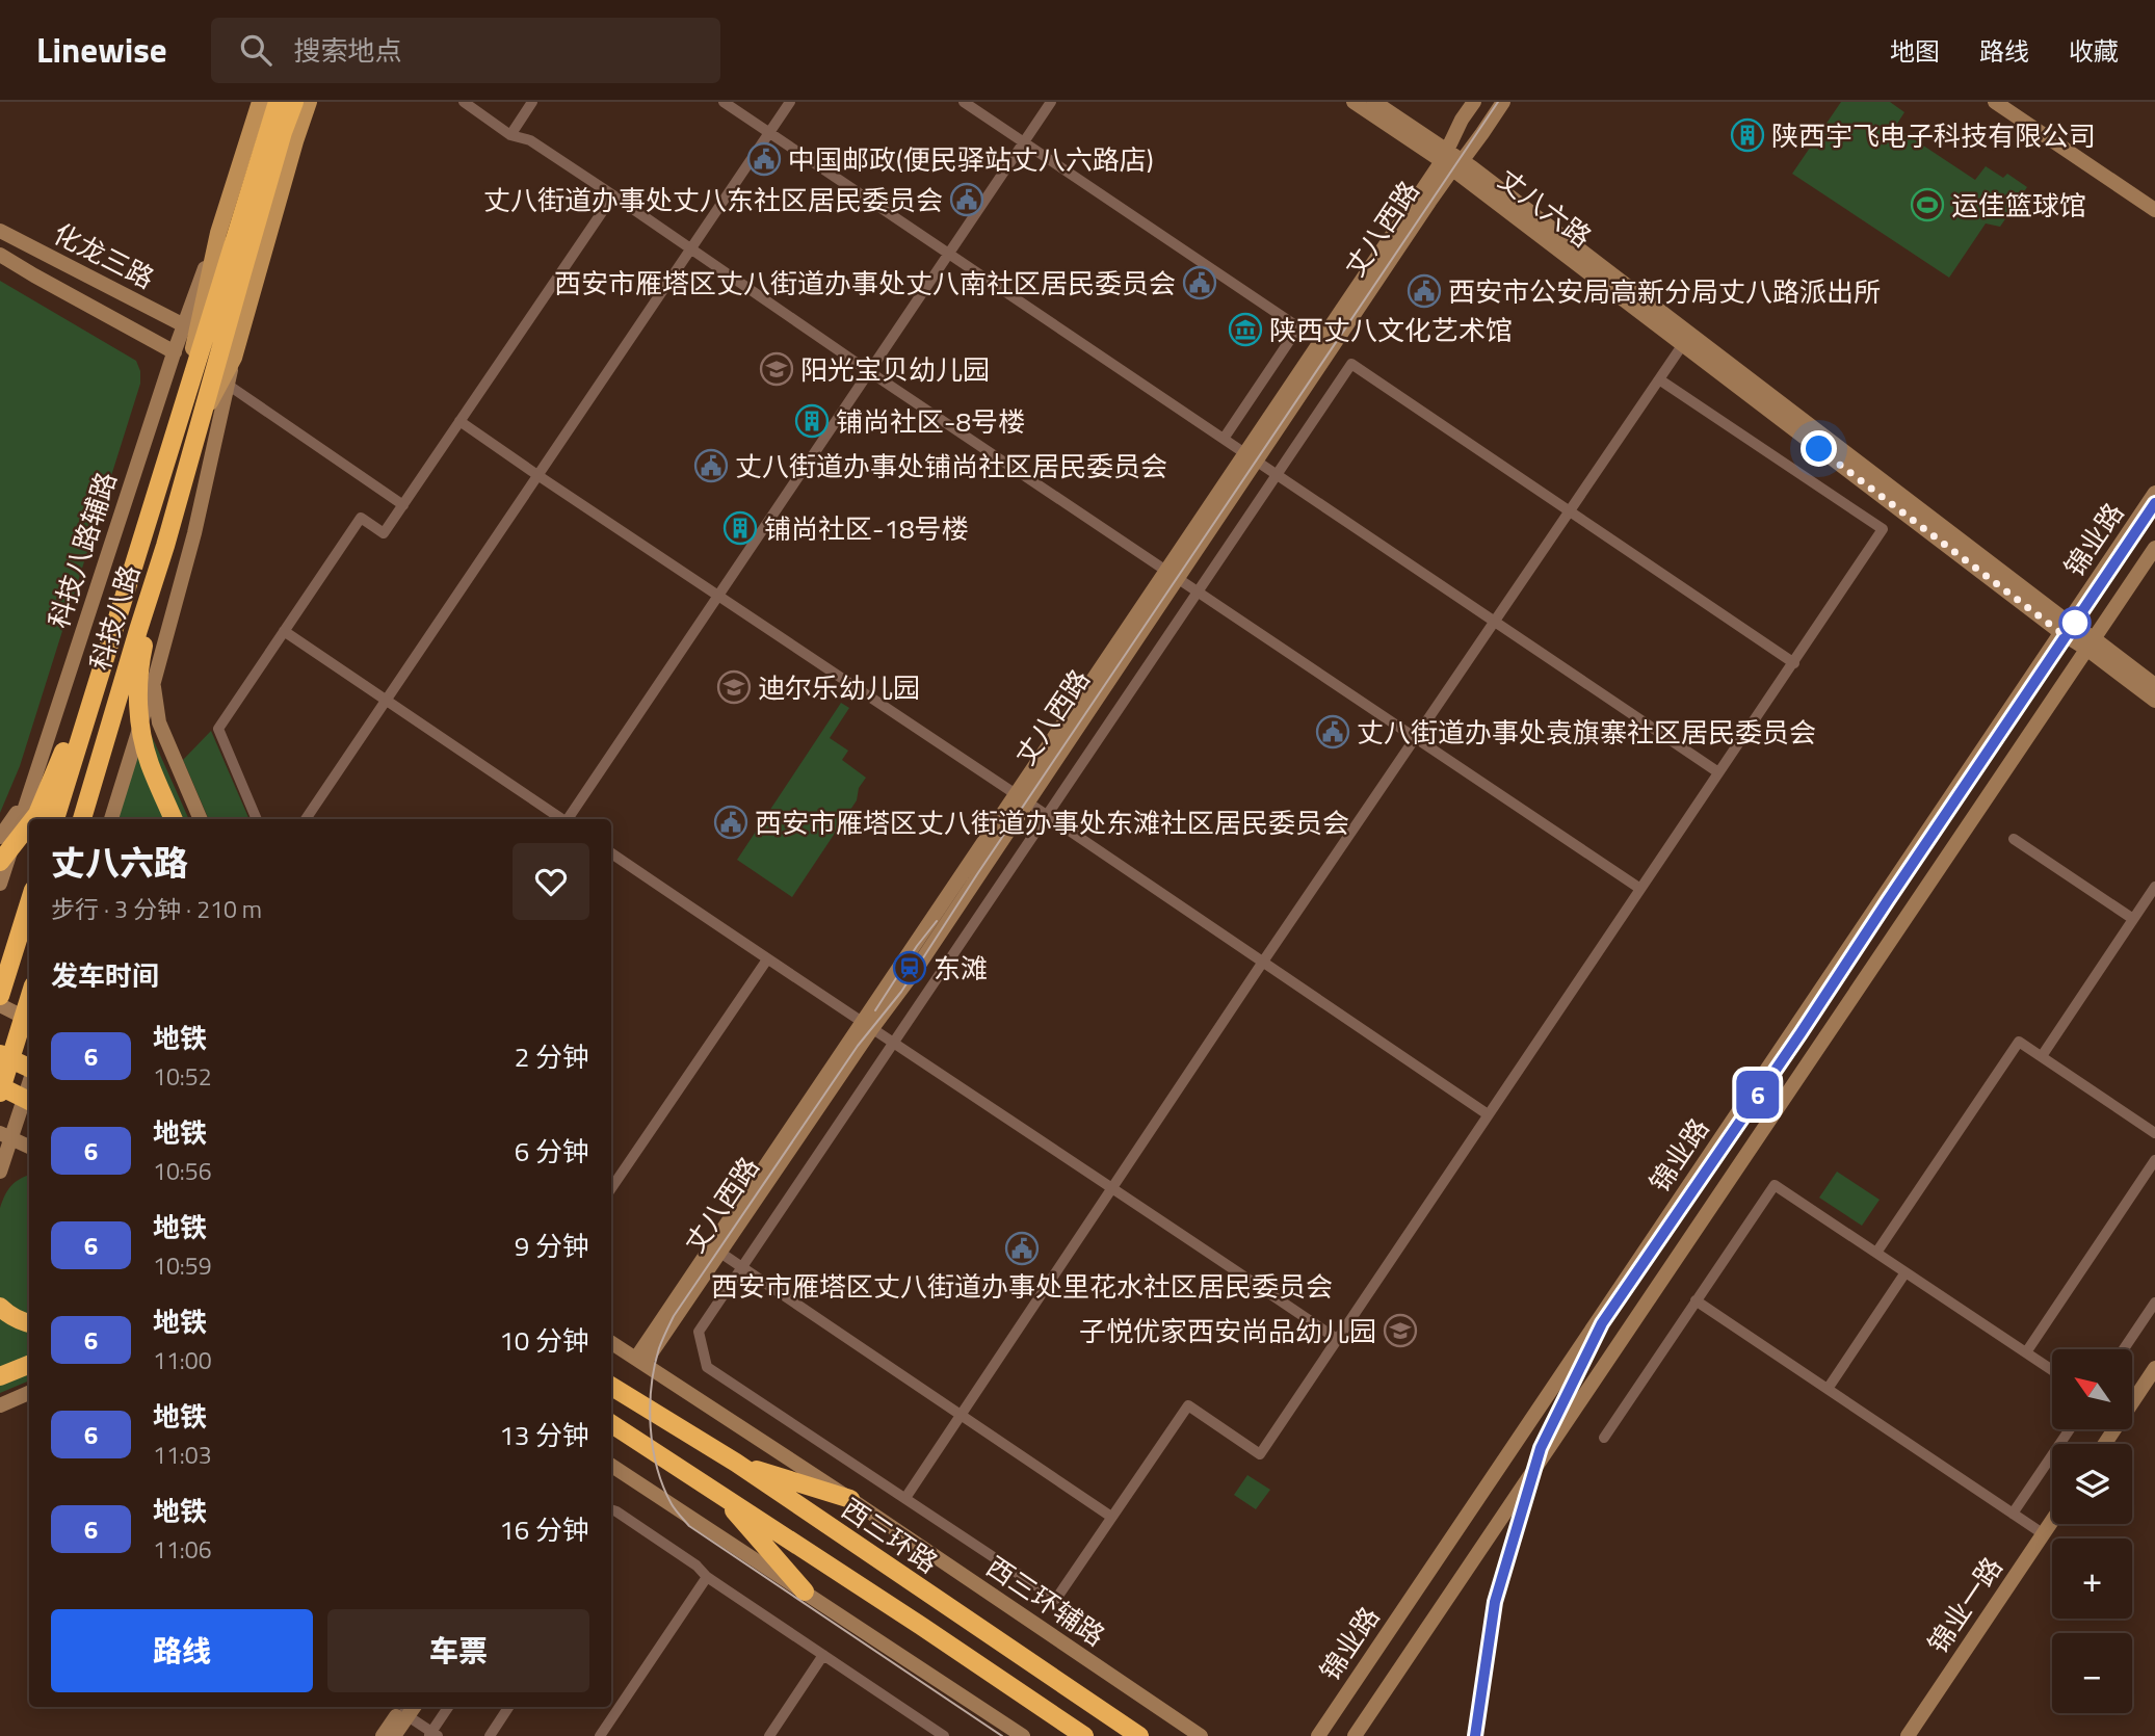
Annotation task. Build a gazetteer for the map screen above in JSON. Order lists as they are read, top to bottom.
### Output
{
  "streets": {
    "highway": ["科技八路", "西三环路"],
    "main road": [
      "丈八六路",
      "丈八西路",
      "化龙三路",
      "锦业路",
      "科技八路辅路",
      "西三环辅路",
      "锦业一路"
    ]
  },
  "crossings": [
    ["丈八六路", "丈八西路"],
    ["丈八六路", "锦业路"],
    ["丈八西路", "西三环辅路"],
    ["化龙三路", "科技八路辅路"],
    ["科技八路辅路", "科技八路"]
  ],
  "places": {
    "building": ["陕西宇飞电子科技有限公司", "铺尚社区-8号楼", "铺尚社区-18号楼"],
    "public building": [
      "中国邮政(便民驿站丈八六路店)",
      "丈八街道办事处丈八东社区居民委员会",
      "西安市雁塔区丈八街道办事处丈八南社区居民委员会",
      "西安市公安局高新分局丈八路派出所",
      "丈八街道办事处铺尚社区居民委员会",
      "丈八街道办事处袁旗寨社区居民委员会",
      "西安市雁塔区丈八街道办事处东滩社区居民委员会",
      "西安市雁塔区丈八街道办事处里花水社区居民委员会"
    ],
    "sports": ["运佳篮球馆"],
    "museum": ["陕西丈八文化艺术馆"],
    "school or university": ["阳光宝贝幼儿园", "迪尔乐幼儿园", "子悦优家西安尚品幼儿园"],
    "station": ["东滩"]
  },
  "lines": ["metro line 6"],
  "north": "top left",
  "page": {
    "header": "Linewise",
    "search": "搜索地点",
    "nav": ["地图", "路线", "收藏"],
    "on_map": "6",
    "heading": [
      ["丈八六路", "步行 · 3 分钟 · 210 m"],
      "发车时间"
    ],
    "list": [
      {
        "mark": "6",
        "name": "地铁",
        "note": "10:52",
        "value": "2 分钟"
      },
      {
        "mark": "6",
        "name": "地铁",
        "note": "10:56",
        "value": "6 分钟"
      },
      {
        "mark": "6",
        "name": "地铁",
        "note": "10:59",
        "value": "9 分钟"
      },
      {
        "mark": "6",
        "name": "地铁",
        "note": "11:00",
        "value": "10 分钟"
      },
      {
        "mark": "6",
        "name": "地铁",
        "note": "11:03",
        "value": "13 分钟"
      },
      {
        "mark": "6",
        "name": "地铁",
        "note": "11:06",
        "value": "16 分钟"
      }
    ],
    "map_buttons": ["+", "−"],
    "buttons": ["路线", "车票"]
  }
}
